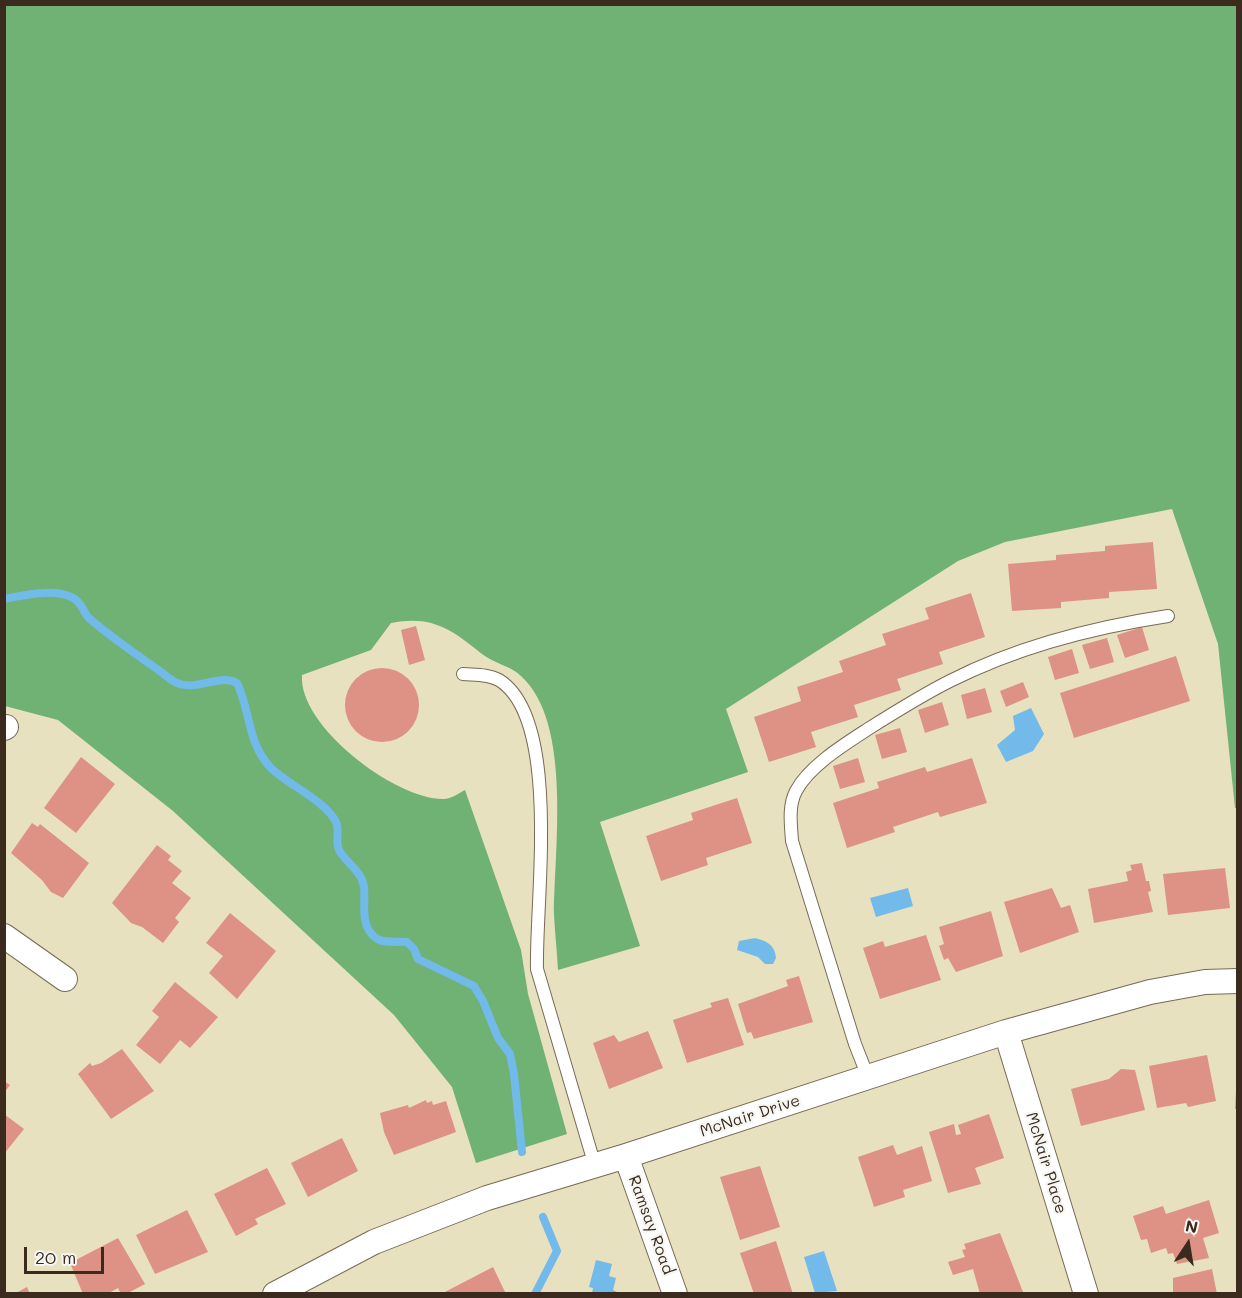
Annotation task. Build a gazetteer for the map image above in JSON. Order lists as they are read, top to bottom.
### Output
{
  "streets": {
    "street": ["McNair Drive", "McNair Place", "Ramsay Road"]
  },
  "crossings": [
    ["McNair Drive", "McNair Place"],
    ["McNair Drive", "Ramsay Road"]
  ],
  "scale_bar": "20 m",
  "north": "top"
}
